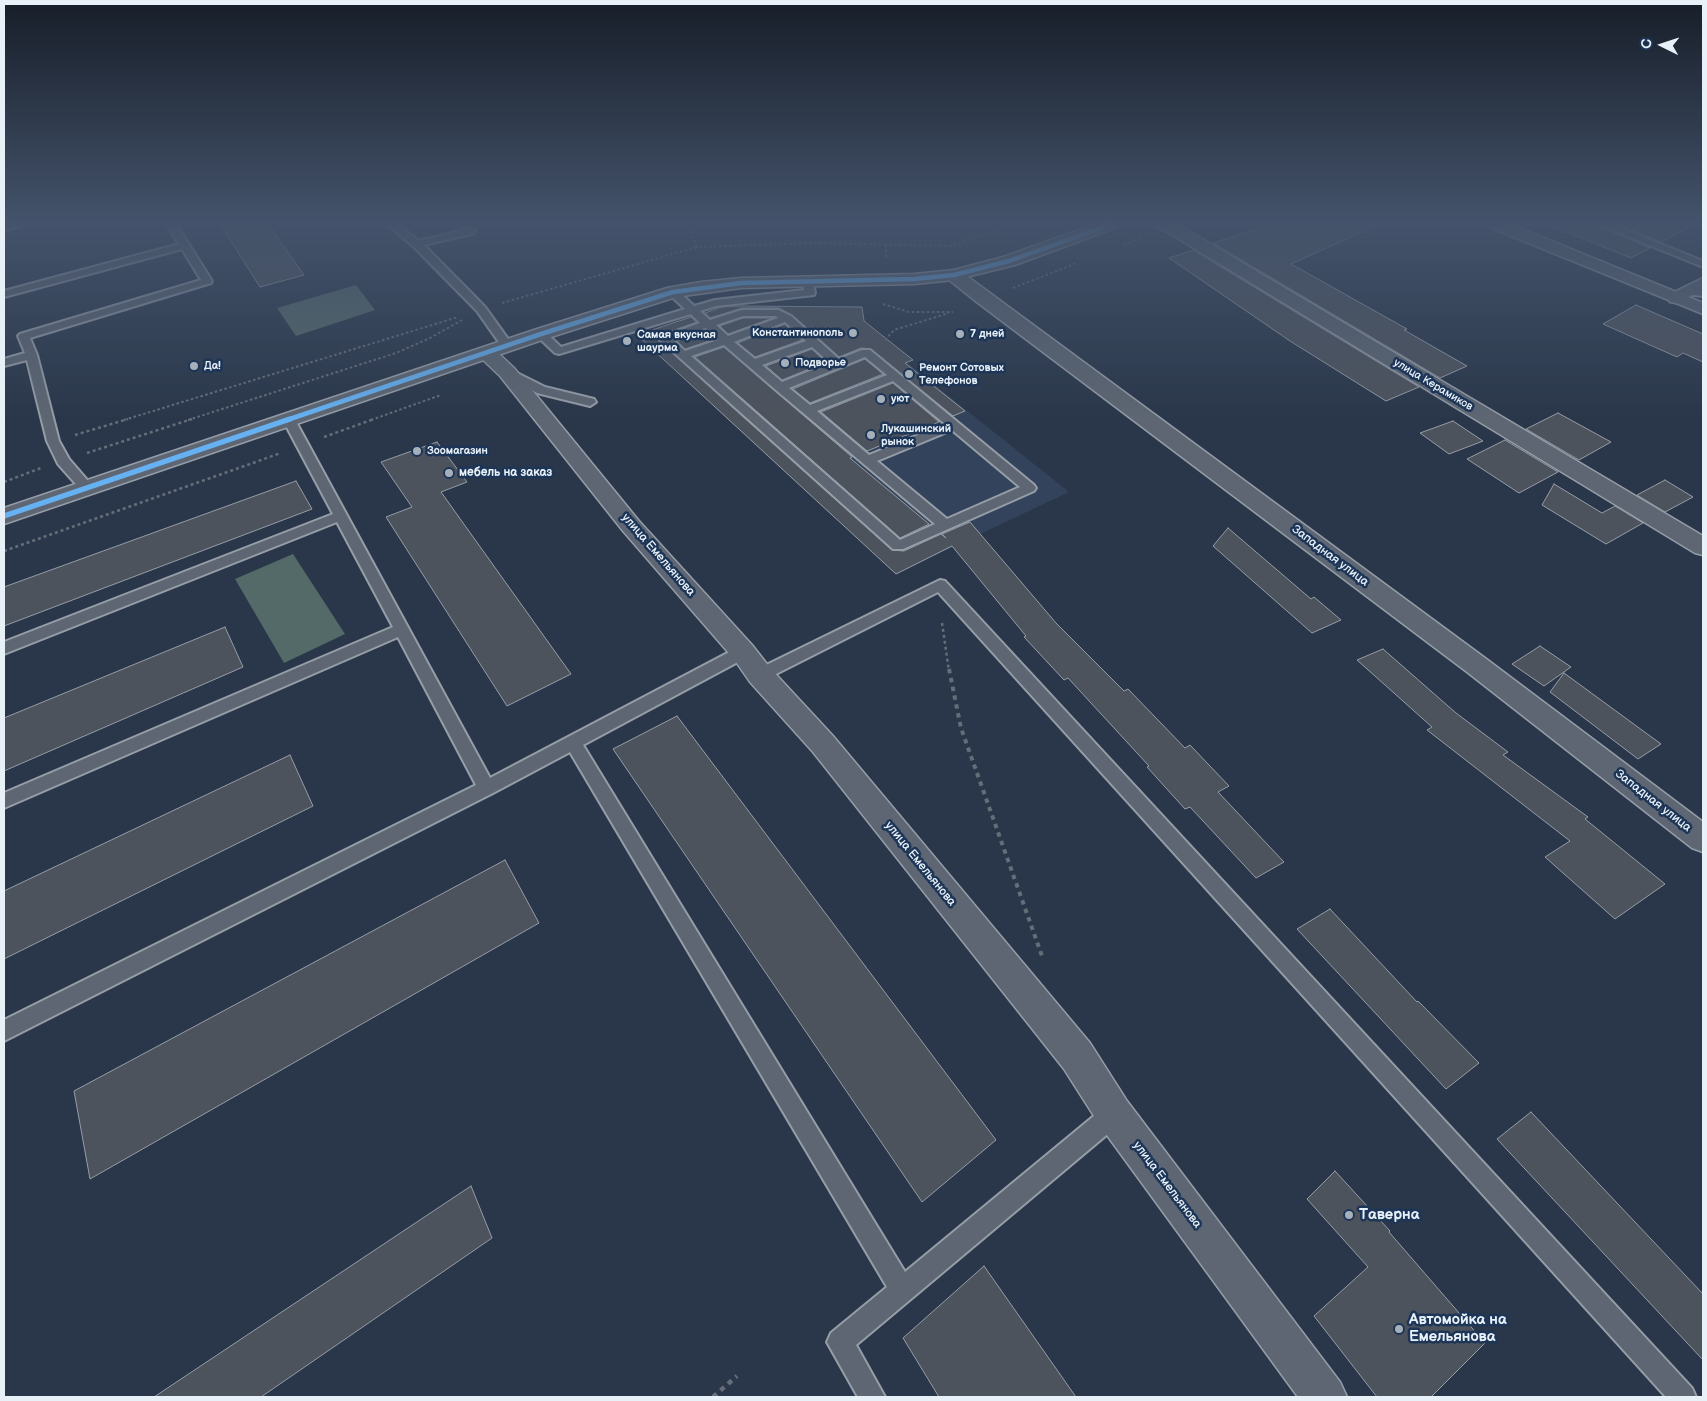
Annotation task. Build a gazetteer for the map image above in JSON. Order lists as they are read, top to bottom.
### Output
{
  "streets": {
    "street": ["улица Керамиков", "улица Емельянова", "Западная улица"]
  },
  "places": [
    "Константинополь",
    "7 дней",
    "Самая вкусная шаурма",
    "Подворье",
    "Да!",
    "Ремонт Сотовых Телефонов",
    "уют",
    "Лукашинский рынок",
    "Зоомагазин",
    "мебель на заказ",
    "Таверна",
    "Автомойка на Емельянова"
  ],
  "north": "left"
}
